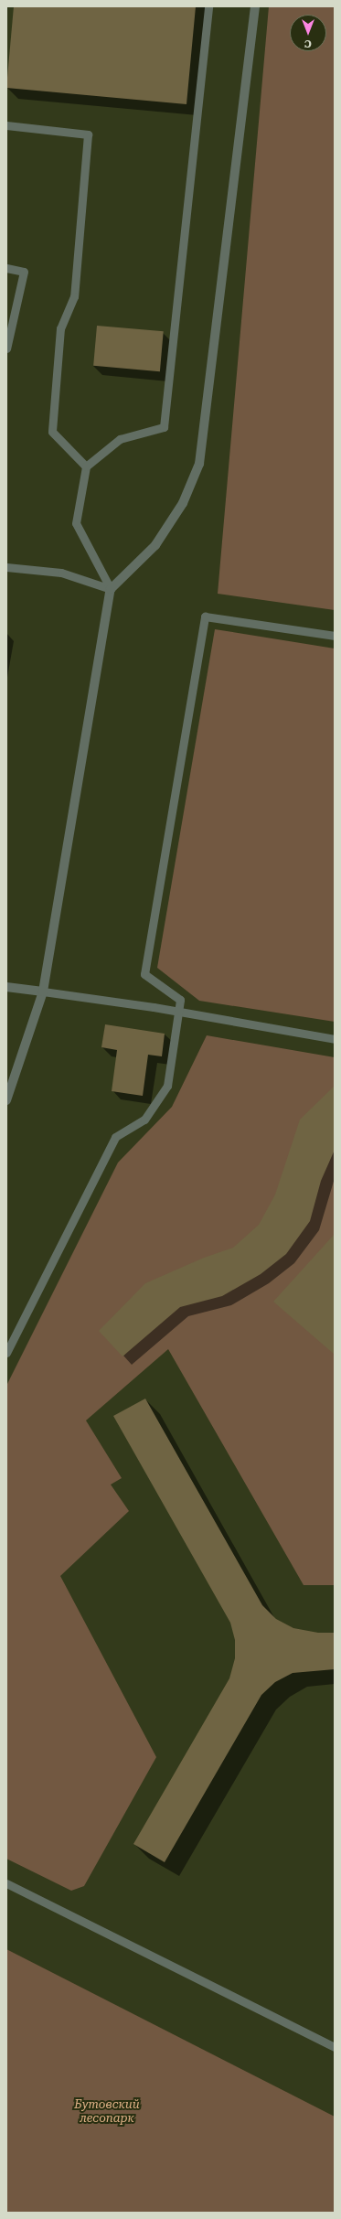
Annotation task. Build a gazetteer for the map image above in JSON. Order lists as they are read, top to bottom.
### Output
{
  "parks": ["Бутовский лесопарк"],
  "north": "bottom"
}
